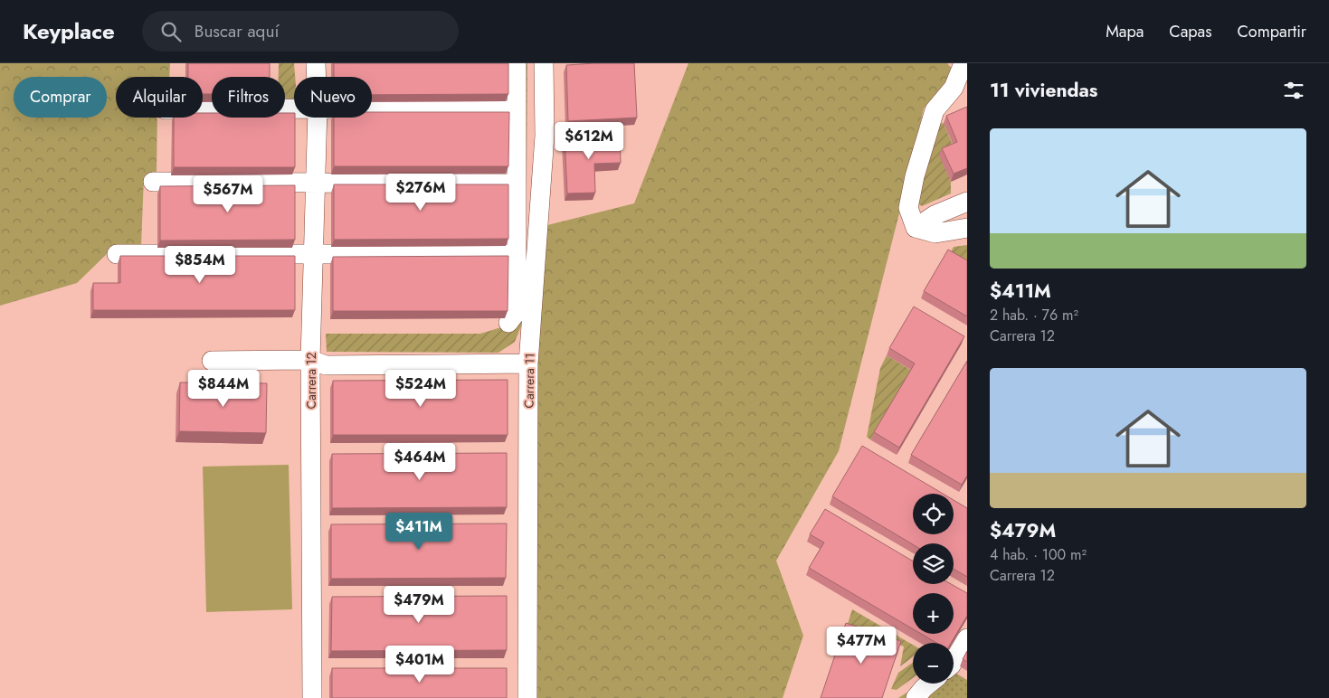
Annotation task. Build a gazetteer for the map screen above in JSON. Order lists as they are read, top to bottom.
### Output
{
  "streets": {
    "street": ["Carrera 12", "Carrera 11"]
  },
  "page": {
    "header": "Keyplace",
    "search": "Buscar aquí",
    "nav": ["Mapa", "Capas", "Compartir"],
    "heading": "11 viviendas",
    "chip": [
      "Comprar",
      "Alquilar",
      "Filtros",
      "Nuevo"
    ],
    "list": [
      {
        "name": "$411M",
        "note": "2 hab. · 76 m² · Carrera 12"
      },
      {
        "name": "$479M",
        "note": "4 hab. · 100 m² · Carrera 12"
      }
    ],
    "price": [
      "$612M",
      "$276M",
      "$567M",
      "$854M",
      "$844M",
      "$524M",
      "$464M",
      "$411M",
      "$479M",
      "$477M",
      "$401M"
    ],
    "map_buttons": ["+", "−"]
  }
}
